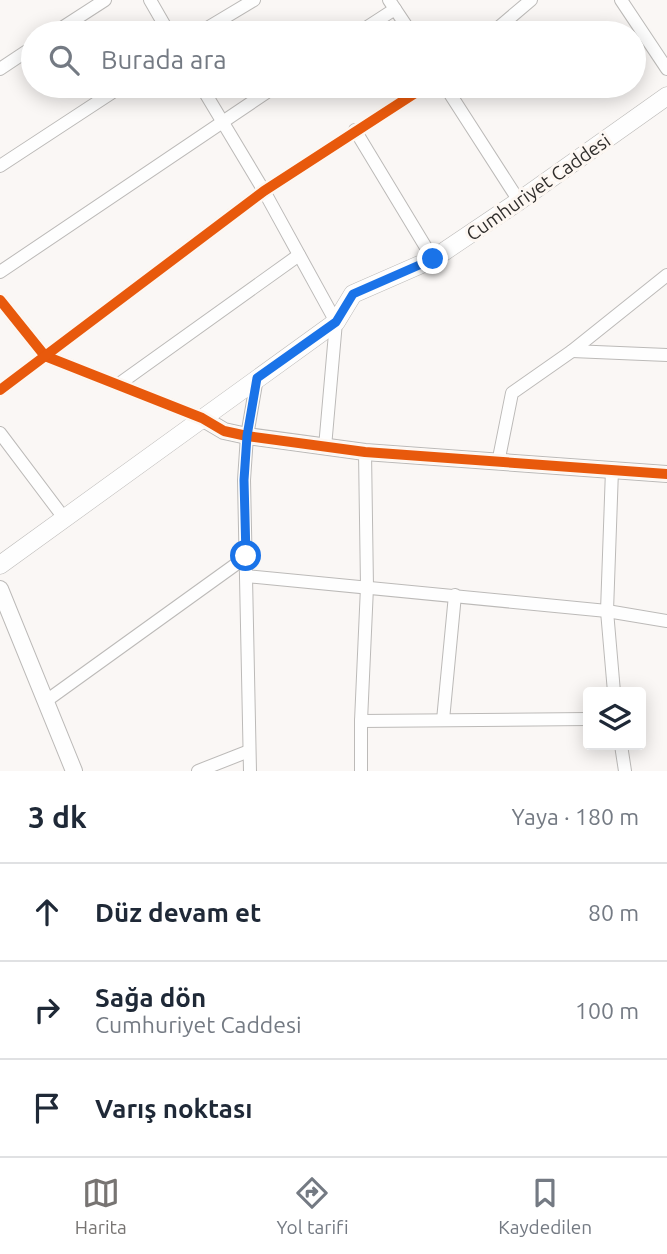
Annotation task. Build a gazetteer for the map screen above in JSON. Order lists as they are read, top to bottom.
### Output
{
  "streets": {
    "main road": ["Cumhuriyet Caddesi"]
  },
  "page": {
    "search": "Burada ara",
    "heading": ["3 dk", "Yaya · 180 m"],
    "list": [
      ["Düz devam et", "80 m"],
      ["Sağa dön", "Cumhuriyet Caddesi", "100 m"],
      "Varış noktası"
    ],
    "nav": ["Harita", "Yol tarifi", "Kaydedilen"]
  }
}
